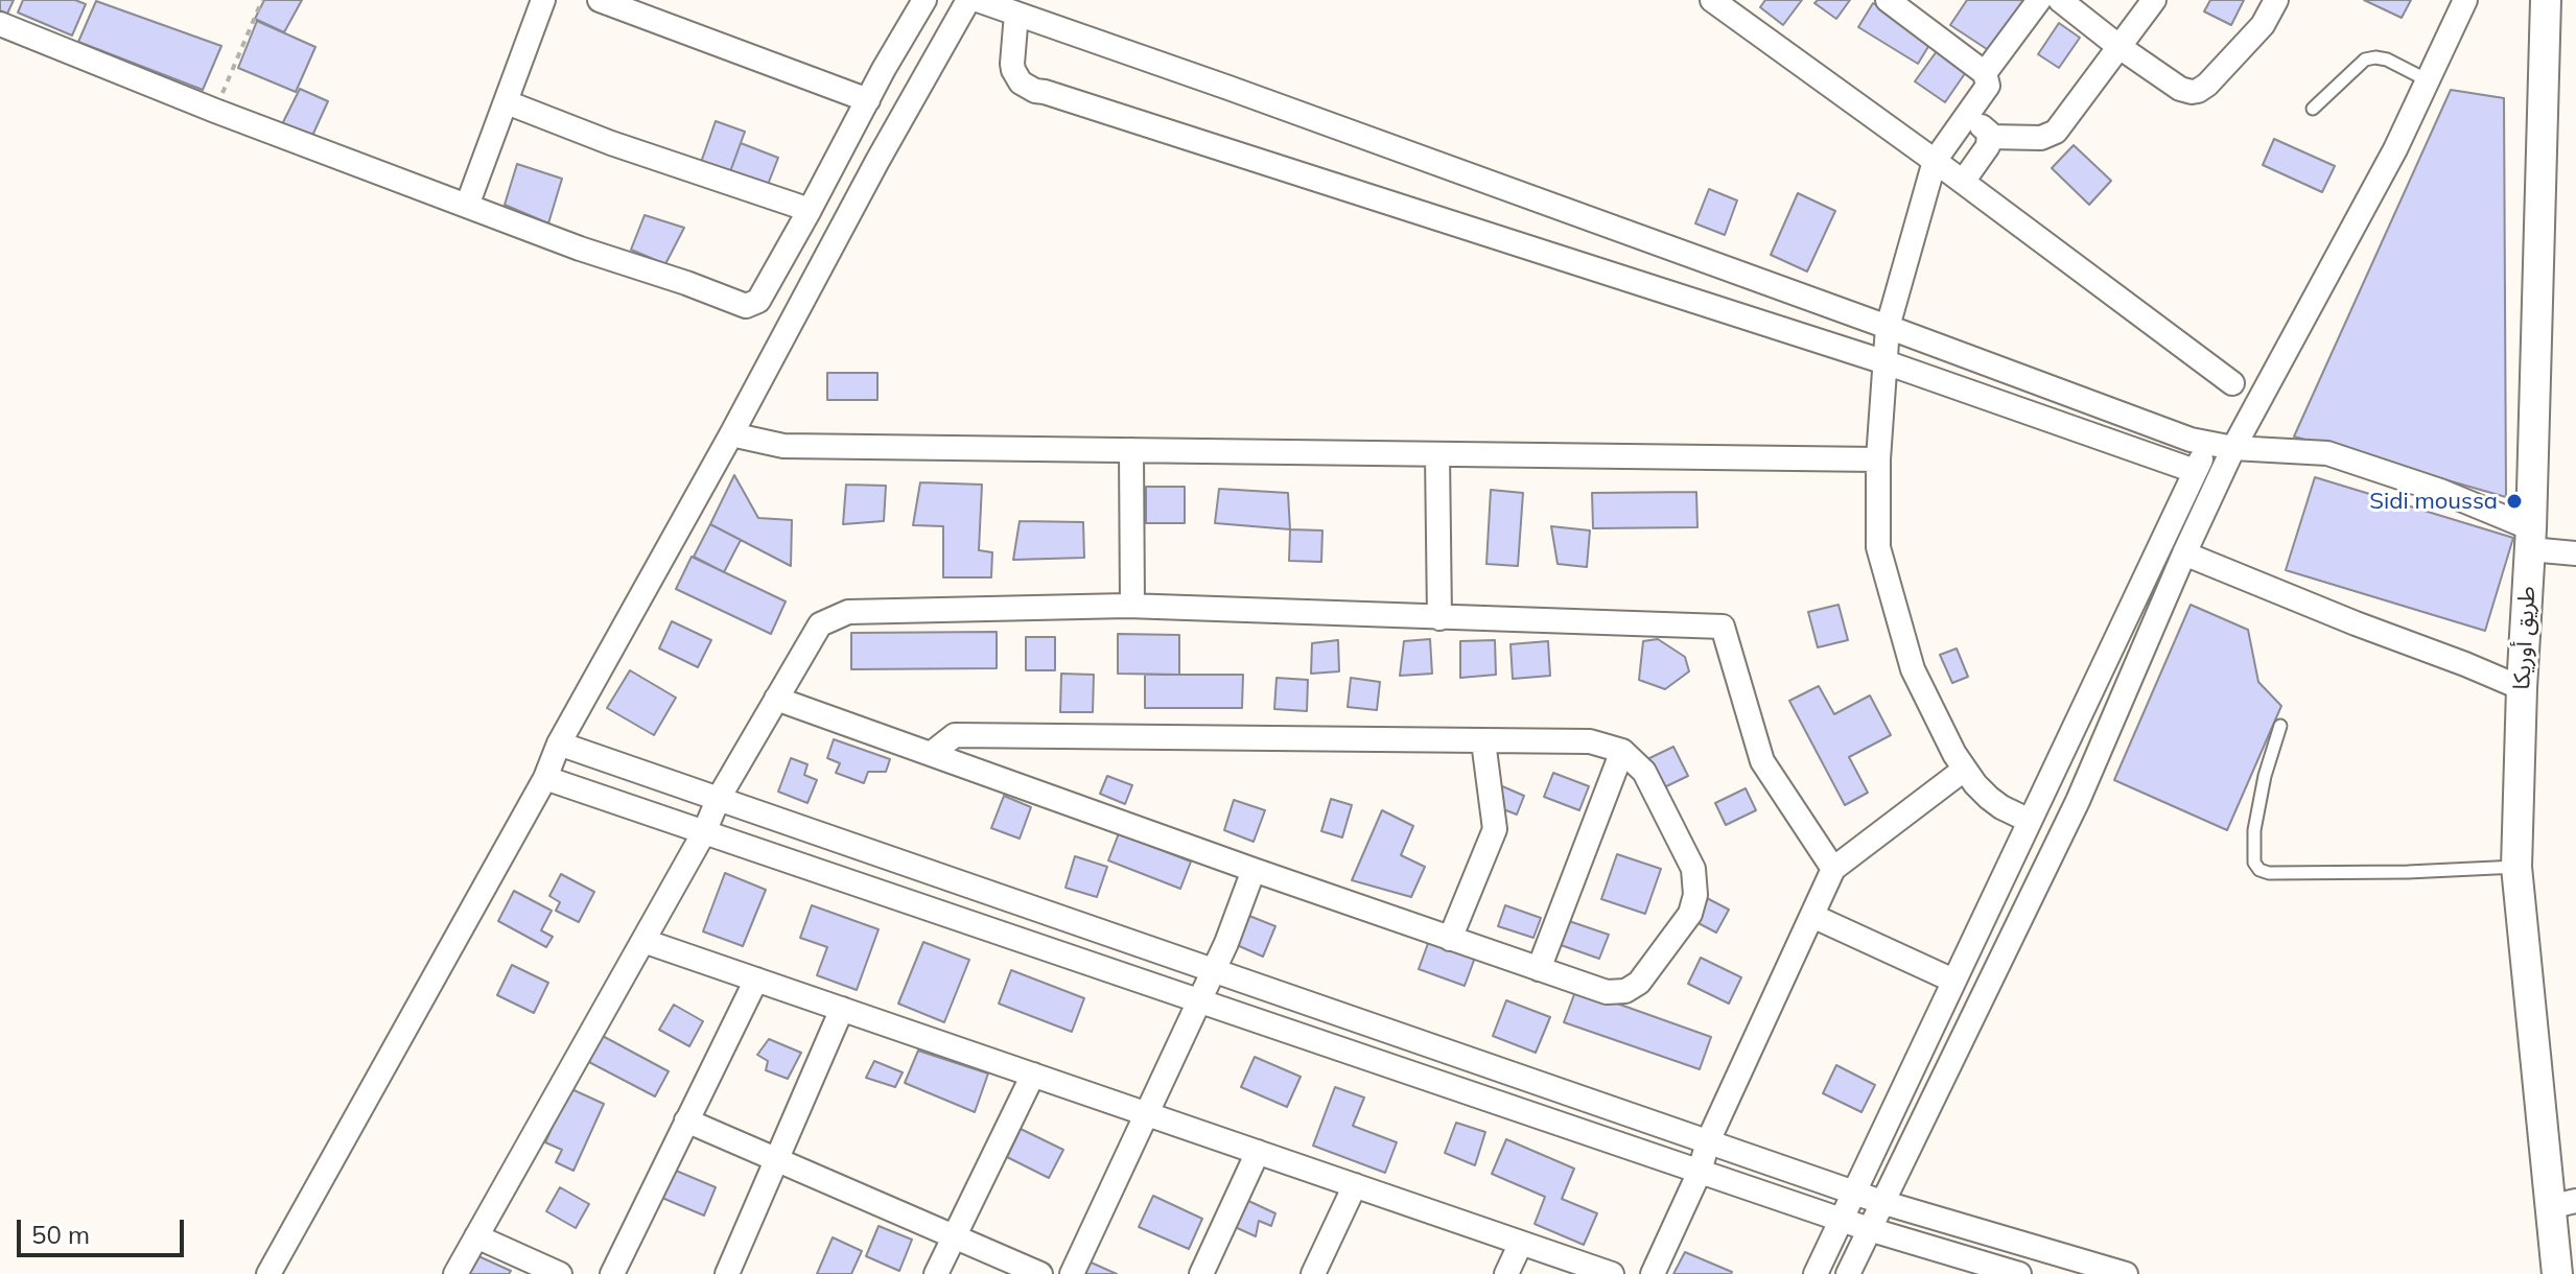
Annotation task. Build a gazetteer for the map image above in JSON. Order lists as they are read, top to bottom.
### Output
{
  "streets": {
    "street": ["طريق أوريكا"]
  },
  "places": ["Sidi moussa"],
  "scale_bar": "50 m"
}
